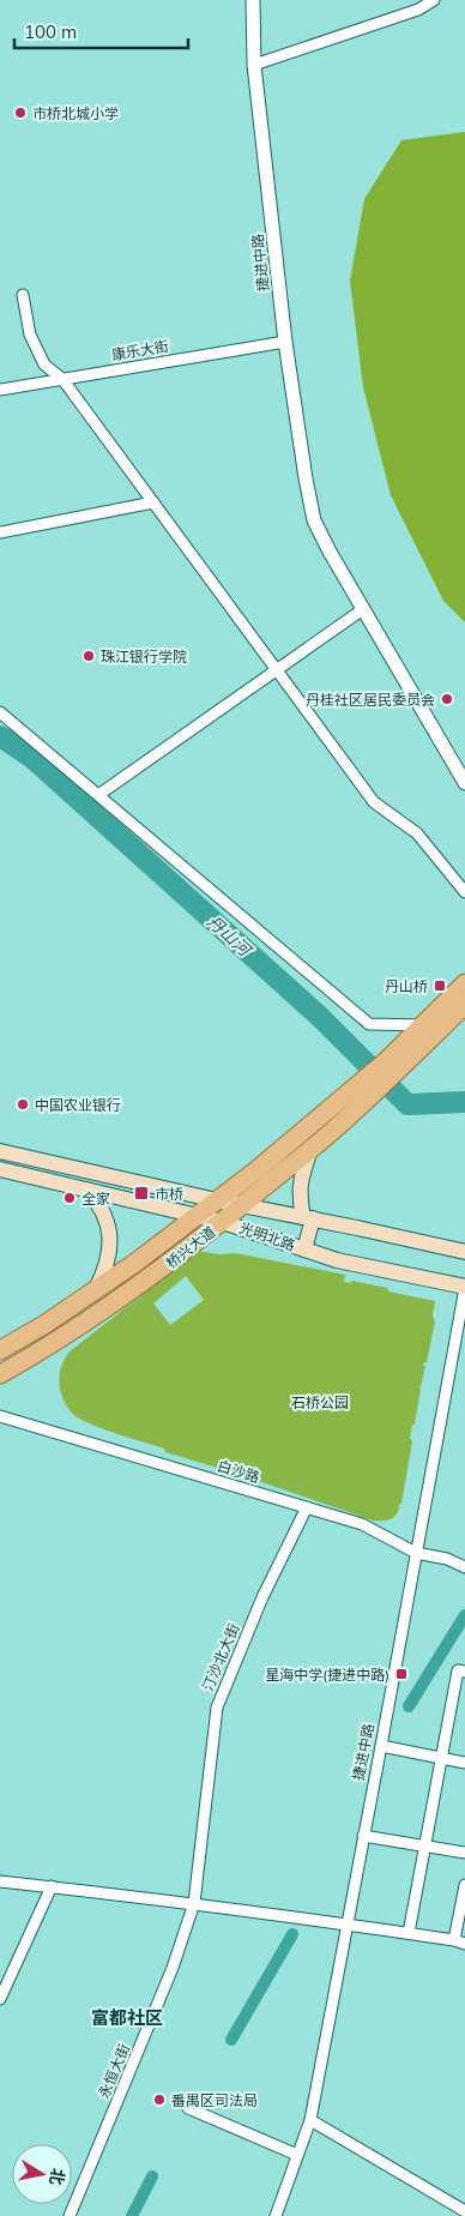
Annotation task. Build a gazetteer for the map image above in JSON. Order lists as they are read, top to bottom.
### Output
{
  "streets": {
    "main road": ["光明北路", "桥兴大道"],
    "street": [
      "捷进中路",
      "康乐大街",
      "白沙路",
      "汀沙北大街",
      "永恒大街"
    ]
  },
  "crossings": [
    ["捷进中路", "康乐大街"],
    ["捷进中路", "光明北路"],
    ["捷进中路", "白沙路"],
    ["光明北路", "桥兴大道"],
    ["白沙路", "汀沙北大街"],
    ["汀沙北大街", "永恒大街"]
  ],
  "districts": ["富都社区"],
  "water": ["丹山河"],
  "parks": ["石桥公园"],
  "places": {
    "other": [
      "市桥北城小学",
      "珠江银行学院",
      "丹桂社区居民委员会",
      "中国农业银行",
      "全家",
      "番禺区司法局"
    ],
    "transit": ["丹山桥", "市桥", "星海中学(捷进中路)"]
  },
  "scale_bar": "100 m",
  "north": "right"
}
